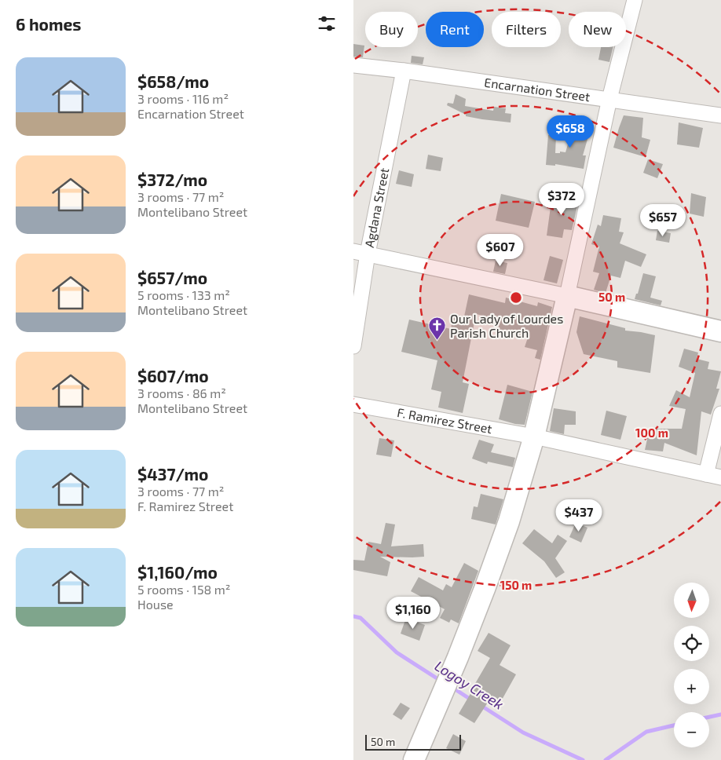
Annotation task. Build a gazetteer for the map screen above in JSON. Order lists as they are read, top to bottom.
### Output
{
  "streets": {
    "street": ["Encarnation Street", "Agdana Street", "F. Ramirez Street"]
  },
  "crossings": [
    ["Encarnation Street", "Agdana Street"]
  ],
  "water": ["Logoy Creek"],
  "places": {
    "church": ["Our Lady of Lourdes Parish Church"]
  },
  "scale_bar": "50 m",
  "north": "bottom",
  "page": {
    "heading": "6 homes",
    "chip": [
      "Buy",
      "Rent",
      "Filters",
      "New"
    ],
    "list": [
      {
        "name": "$658/mo",
        "note": "3 rooms · 116 m² · Encarnation Street"
      },
      {
        "name": "$372/mo",
        "note": "3 rooms · 77 m² · Montelibano Street"
      },
      {
        "name": "$657/mo",
        "note": "5 rooms · 133 m² · Montelibano Street"
      },
      {
        "name": "$607/mo",
        "note": "3 rooms · 86 m² · Montelibano Street"
      },
      {
        "name": "$437/mo",
        "note": "3 rooms · 77 m² · F. Ramirez Street"
      },
      {
        "name": "$1,160/mo",
        "note": "5 rooms · 158 m² · House"
      }
    ],
    "price": [
      "$658",
      "$372",
      "$657",
      "$607",
      "$437",
      "$1,160"
    ],
    "map_buttons": ["+", "−"],
    "scale": "50 m"
  },
  "rings": ["50 m", "100 m", "150 m"]
}
